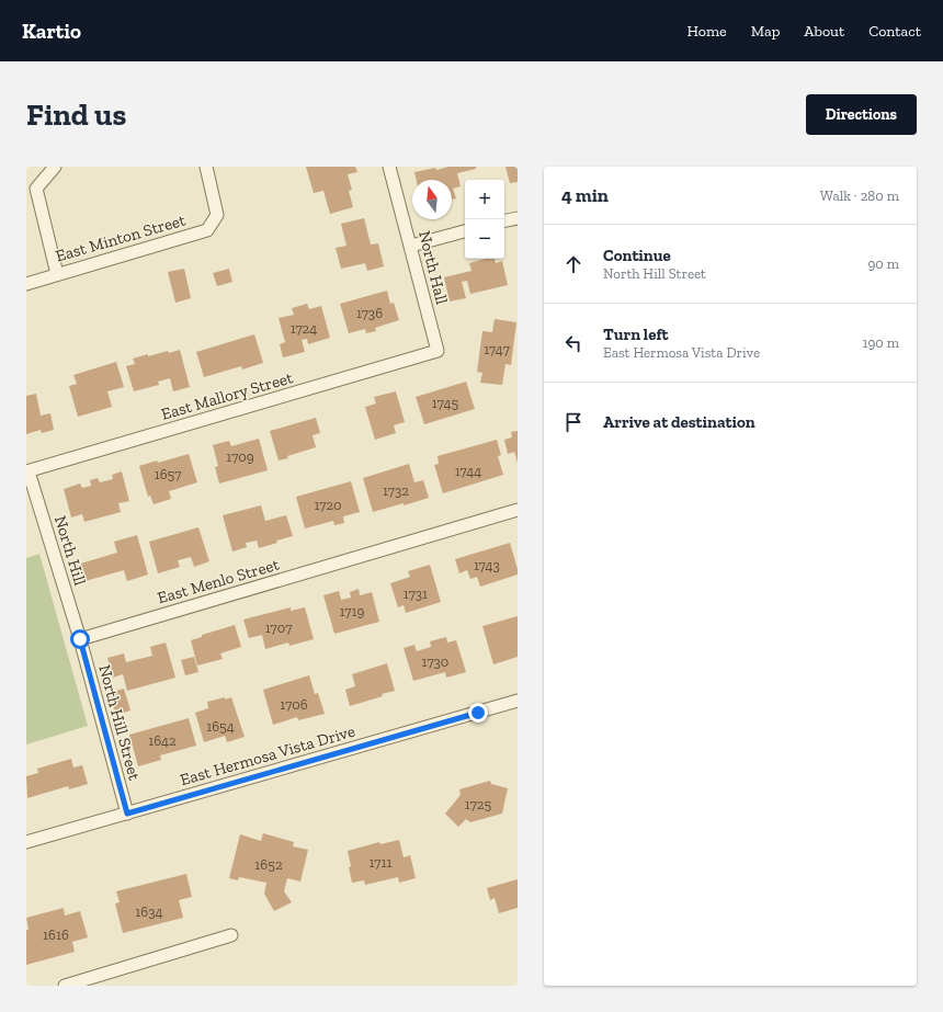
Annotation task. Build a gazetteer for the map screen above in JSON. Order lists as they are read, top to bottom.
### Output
{
  "streets": {
    "street": [
      "East Minton Street",
      "North Hall",
      "East Mallory Street",
      "North Hill",
      "East Menlo Street",
      "North Hill Street",
      "East Hermosa Vista Drive"
    ]
  },
  "crossings": [
    ["North Hall", "East Mallory Street"],
    ["East Mallory Street", "North Hill"],
    ["North Hill", "East Menlo Street"],
    ["North Hill", "North Hill Street"],
    ["East Menlo Street", "North Hill Street"],
    ["North Hill Street", "East Hermosa Vista Drive"]
  ],
  "house_numbers": [
    "1736",
    "1724",
    "1747",
    "1745",
    "1709",
    "1744",
    "1657",
    "1732",
    "1720",
    "1743",
    "1731",
    "1719",
    "1707",
    "1730",
    "1706",
    "1654",
    "1642",
    "1725",
    "1711",
    "1652",
    "1634",
    "1616"
  ],
  "north": "top",
  "page": {
    "header": "Kartio",
    "nav": [
      "Home",
      "Map",
      "About",
      "Contact"
    ],
    "buttons": "Directions",
    "title": "Find us",
    "heading": ["4 min", "Walk · 280 m"],
    "map_buttons": ["+", "−"],
    "list": [
      ["Continue", "North Hill Street", "90 m"],
      ["Turn left", "East Hermosa Vista Drive", "190 m"],
      "Arrive at destination"
    ]
  }
}
